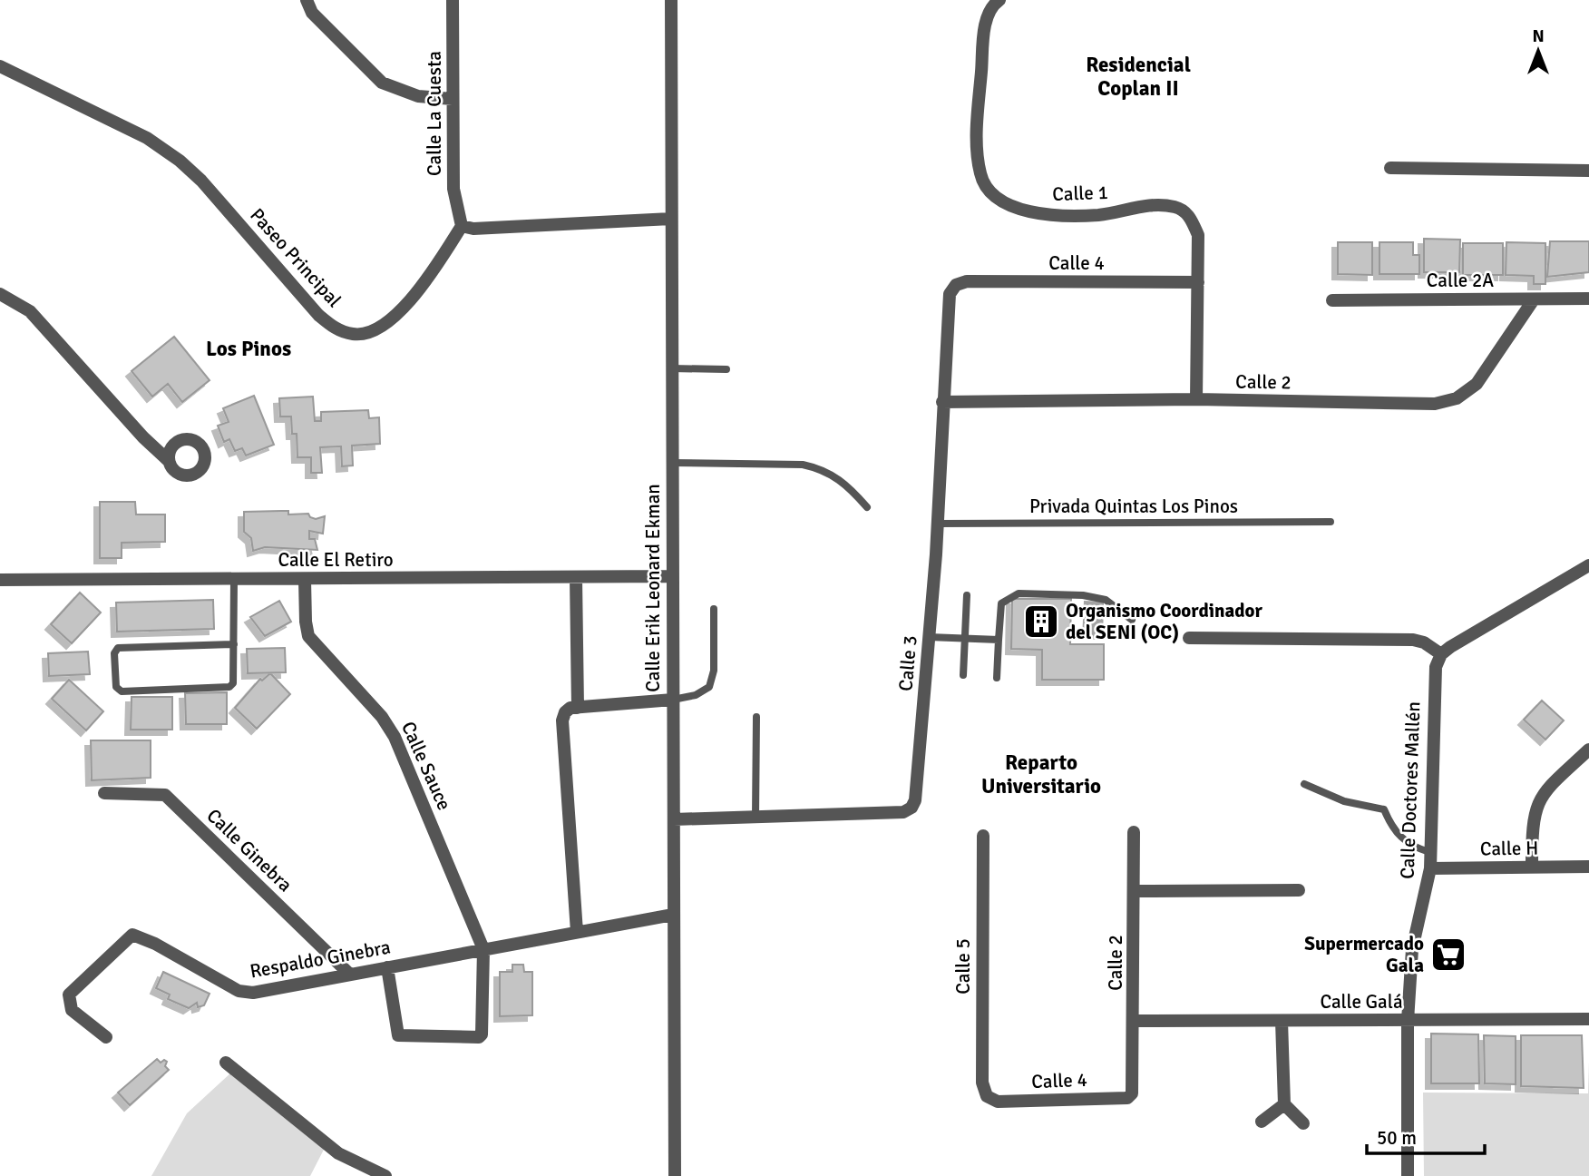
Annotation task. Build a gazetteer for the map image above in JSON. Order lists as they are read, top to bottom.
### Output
{
  "streets": {
    "street": [
      "Calle La Cuesta",
      "Calle 1",
      "Paseo Principal",
      "Calle 4",
      "Calle 2A",
      "Calle 2",
      "Calle El Retiro",
      "Calle Erik Leonard Ekman",
      "Calle 3",
      "Calle Sauce",
      "Calle Doctores Mallén",
      "Calle H",
      "Calle Ginebra",
      "Respaldo Ginebra",
      "Calle 5",
      "Calle Galá"
    ],
    "lane": ["Privada Quintas Los Pinos"]
  },
  "crossings": [
    ["Calle La Cuesta", "Paseo Principal"],
    ["Calle 1", "Calle 4"],
    ["Calle 1", "Calle 2"],
    ["Calle 4", "Calle 2"],
    ["Calle 4", "Calle 3"],
    ["Calle 4", "Calle 5"],
    ["Calle 2A", "Calle 2"],
    ["Calle 2", "Calle 3"],
    ["Calle 2", "Calle Galá"],
    ["Privada Quintas Los Pinos", "Calle 3"],
    ["Calle El Retiro", "Calle Erik Leonard Ekman"],
    ["Calle El Retiro", "Calle Sauce"],
    ["Calle Erik Leonard Ekman", "Calle 3"],
    ["Calle Erik Leonard Ekman", "Respaldo Ginebra"],
    ["Calle Sauce", "Respaldo Ginebra"],
    ["Calle Doctores Mallén", "Calle H"],
    ["Calle Doctores Mallén", "Calle Galá"],
    ["Calle Ginebra", "Respaldo Ginebra"]
  ],
  "districts": ["Residencial Coplan II", "Los Pinos", "Reparto Universitario"],
  "places": {
    "building": ["Organismo Coordinador del SENI (OC)"],
    "supermarket": ["Supermercado Gala"]
  },
  "scale_bar": "50 m",
  "north": "top"
}
